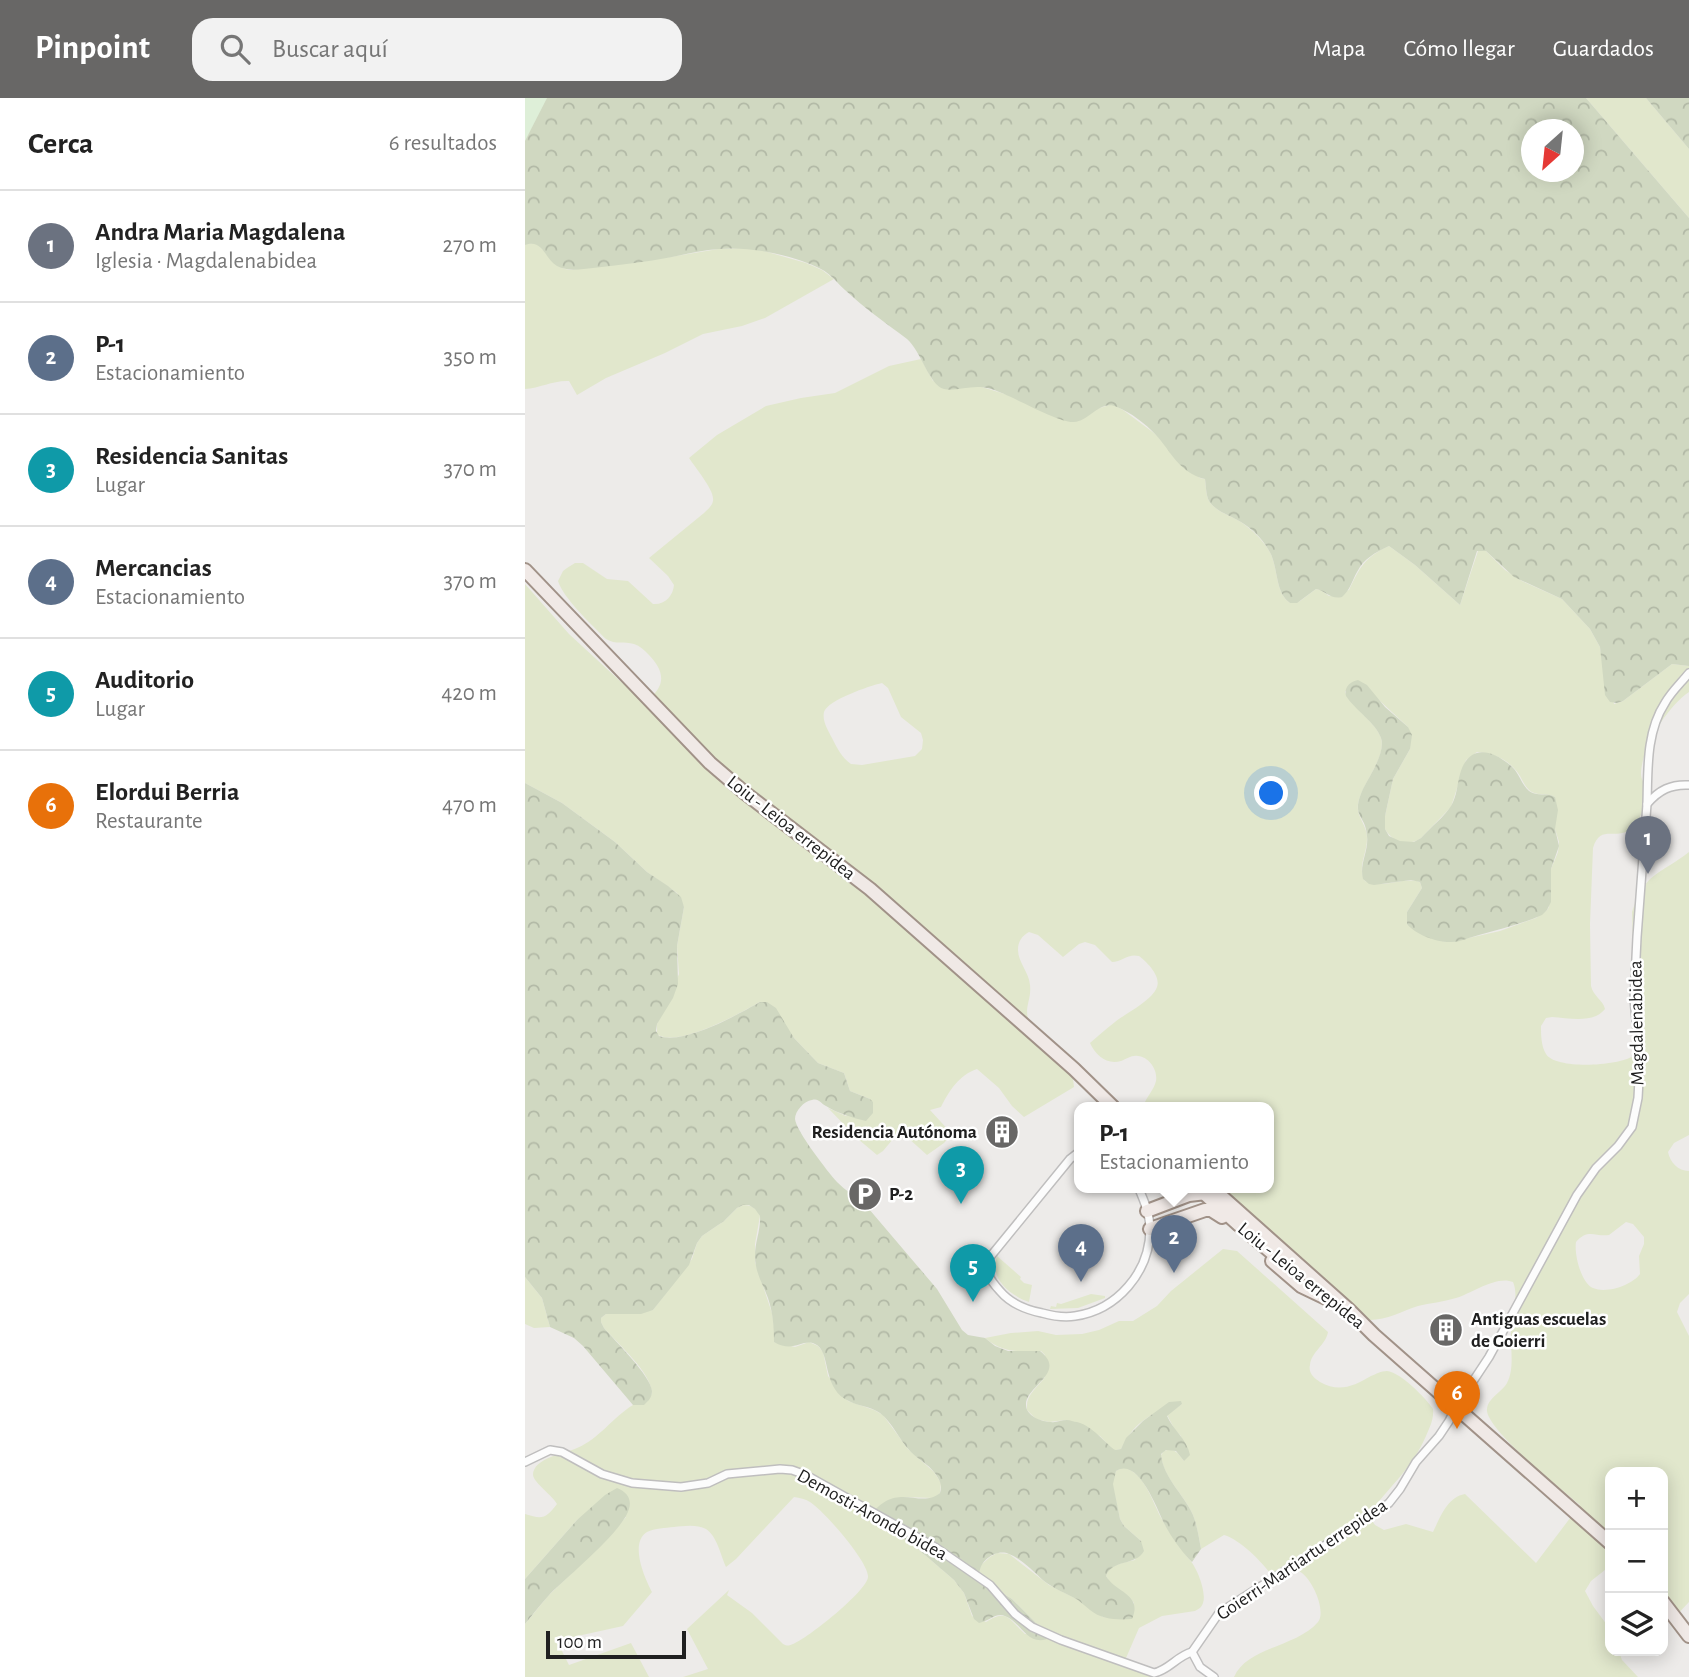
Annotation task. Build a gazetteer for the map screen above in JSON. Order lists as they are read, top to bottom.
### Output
{
  "streets": {
    "main road": ["Loiu - Leioa errepidea"],
    "street": ["Magdalenabidea", "Demosti-Arondo bidea", "Goierri-Martiartu errepidea"]
  },
  "crossings": [
    ["Loiu - Leioa errepidea", "Magdalenabidea"],
    ["Loiu - Leioa errepidea", "Goierri-Martiartu errepidea"],
    ["Magdalenabidea", "Goierri-Martiartu errepidea"],
    ["Demosti-Arondo bidea", "Goierri-Martiartu errepidea"]
  ],
  "places": {
    "building": ["Residencia Autónoma", "Antiguas escuelas de Goierri"],
    "parking": ["P-2"]
  },
  "scale_bar": "100 m",
  "north": "bottom left",
  "page": {
    "header": "Pinpoint",
    "search": "Buscar aquí",
    "nav": ["Mapa", "Cómo llegar", "Guardados"],
    "heading": ["Cerca", "6 resultados"],
    "list": [
      {
        "mark": "1",
        "name": "Andra Maria Magdalena",
        "note": "Iglesia · Magdalenabidea",
        "value": "270 m"
      },
      {
        "mark": "2",
        "name": "P-1",
        "note": "Estacionamiento",
        "value": "350 m"
      },
      {
        "mark": "3",
        "name": "Residencia Sanitas",
        "note": "Lugar",
        "value": "370 m"
      },
      {
        "mark": "4",
        "name": "Mercancias",
        "note": "Estacionamiento",
        "value": "370 m"
      },
      {
        "mark": "5",
        "name": "Auditorio",
        "note": "Lugar",
        "value": "420 m"
      },
      {
        "mark": "6",
        "name": "Elordui Berria",
        "note": "Restaurante",
        "value": "470 m"
      }
    ],
    "pins": [
      "1",
      "3",
      "2",
      "4",
      "5",
      "6"
    ],
    "popup": ["P-1", "Estacionamiento"],
    "map_buttons": ["+", "−"],
    "scale": "100 m"
  }
}
